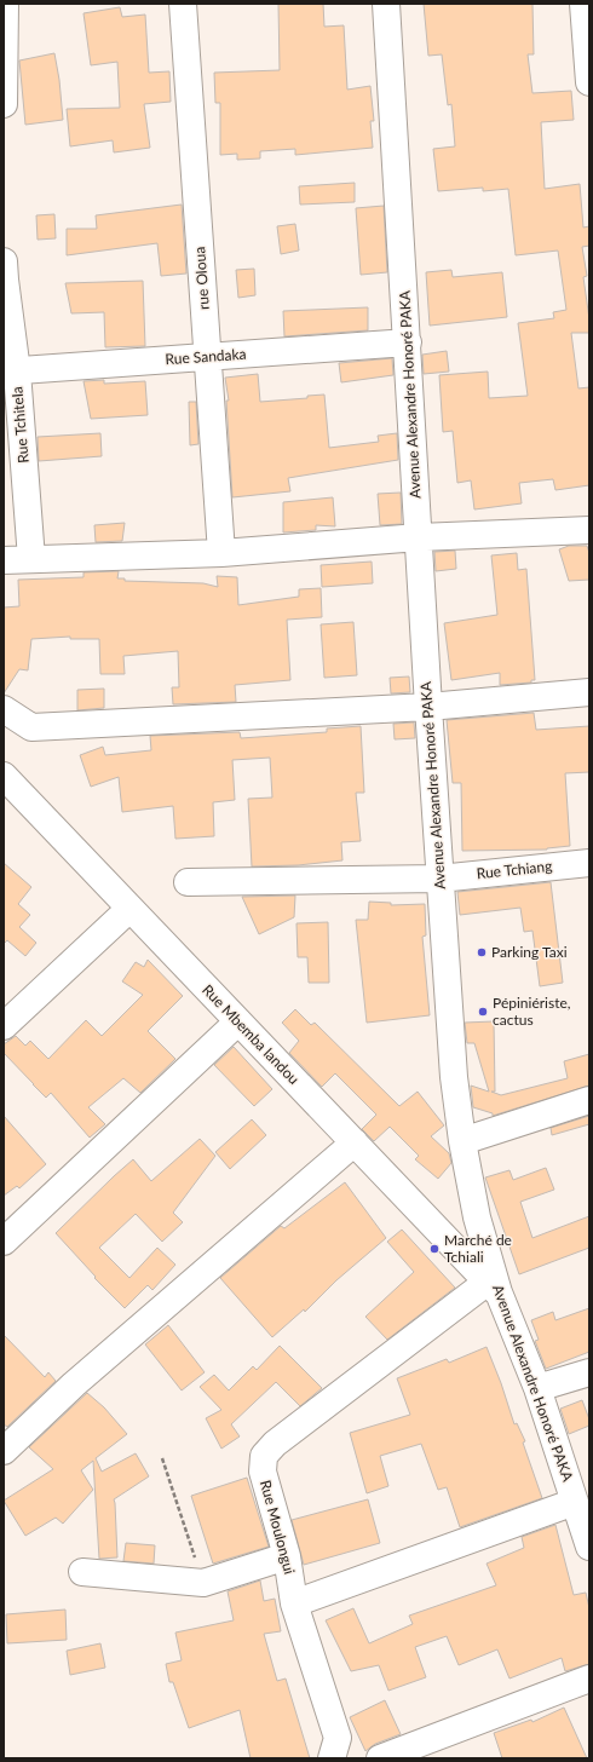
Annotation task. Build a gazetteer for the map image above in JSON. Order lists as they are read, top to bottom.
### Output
{
  "streets": {
    "street": [
      "rue Oloua",
      "Rue Sandaka",
      "Avenue Alexandre Honoré PAKA",
      "Rue Tchitela",
      "Rue Tchiang",
      "Rue Mbemba landou",
      "Rue Moulongui"
    ]
  },
  "crossings": [
    ["rue Oloua", "Rue Sandaka"],
    ["Rue Sandaka", "Avenue Alexandre Honoré PAKA"],
    ["Rue Sandaka", "Rue Tchitela"],
    ["Avenue Alexandre Honoré PAKA", "Rue Tchiang"],
    ["Avenue Alexandre Honoré PAKA", "Rue Mbemba landou"],
    ["Avenue Alexandre Honoré PAKA", "Rue Moulongui"],
    ["Rue Mbemba landou", "Rue Moulongui"]
  ],
  "places": ["Parking Taxi", "Pépiniériste, cactus", "Marché de Tchiali"]
}
